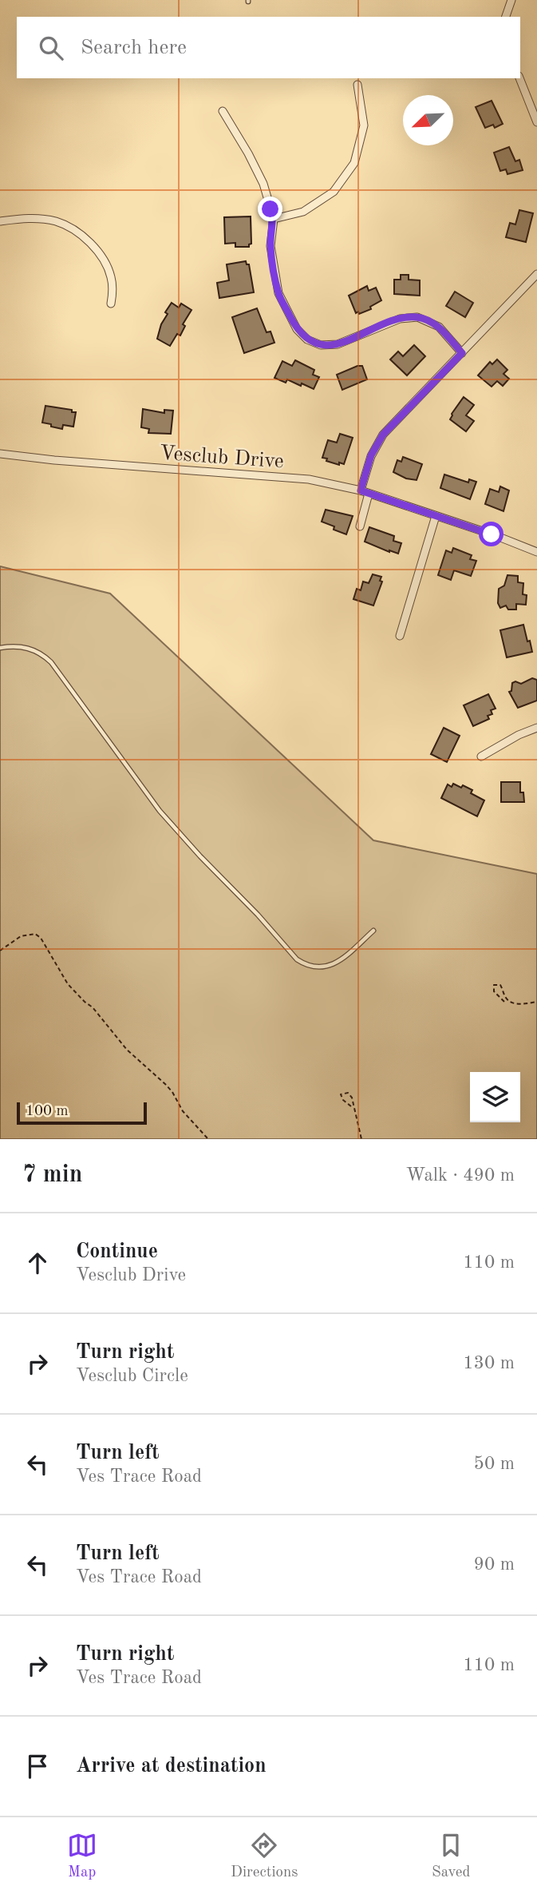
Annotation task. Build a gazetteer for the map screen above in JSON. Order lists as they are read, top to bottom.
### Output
{
  "streets": {
    "street": ["Vesclub Drive"]
  },
  "scale_bar": "100 m",
  "north": "bottom left",
  "page": {
    "search": "Search here",
    "scale": "100 m",
    "heading": ["7 min", "Walk · 490 m"],
    "list": [
      ["Continue", "Vesclub Drive", "110 m"],
      ["Turn right", "Vesclub Circle", "130 m"],
      ["Turn left", "Ves Trace Road", "50 m"],
      ["Turn left", "Ves Trace Road", "90 m"],
      ["Turn right", "Ves Trace Road", "110 m"],
      "Arrive at destination"
    ],
    "nav": ["Map", "Directions", "Saved"]
  }
}
